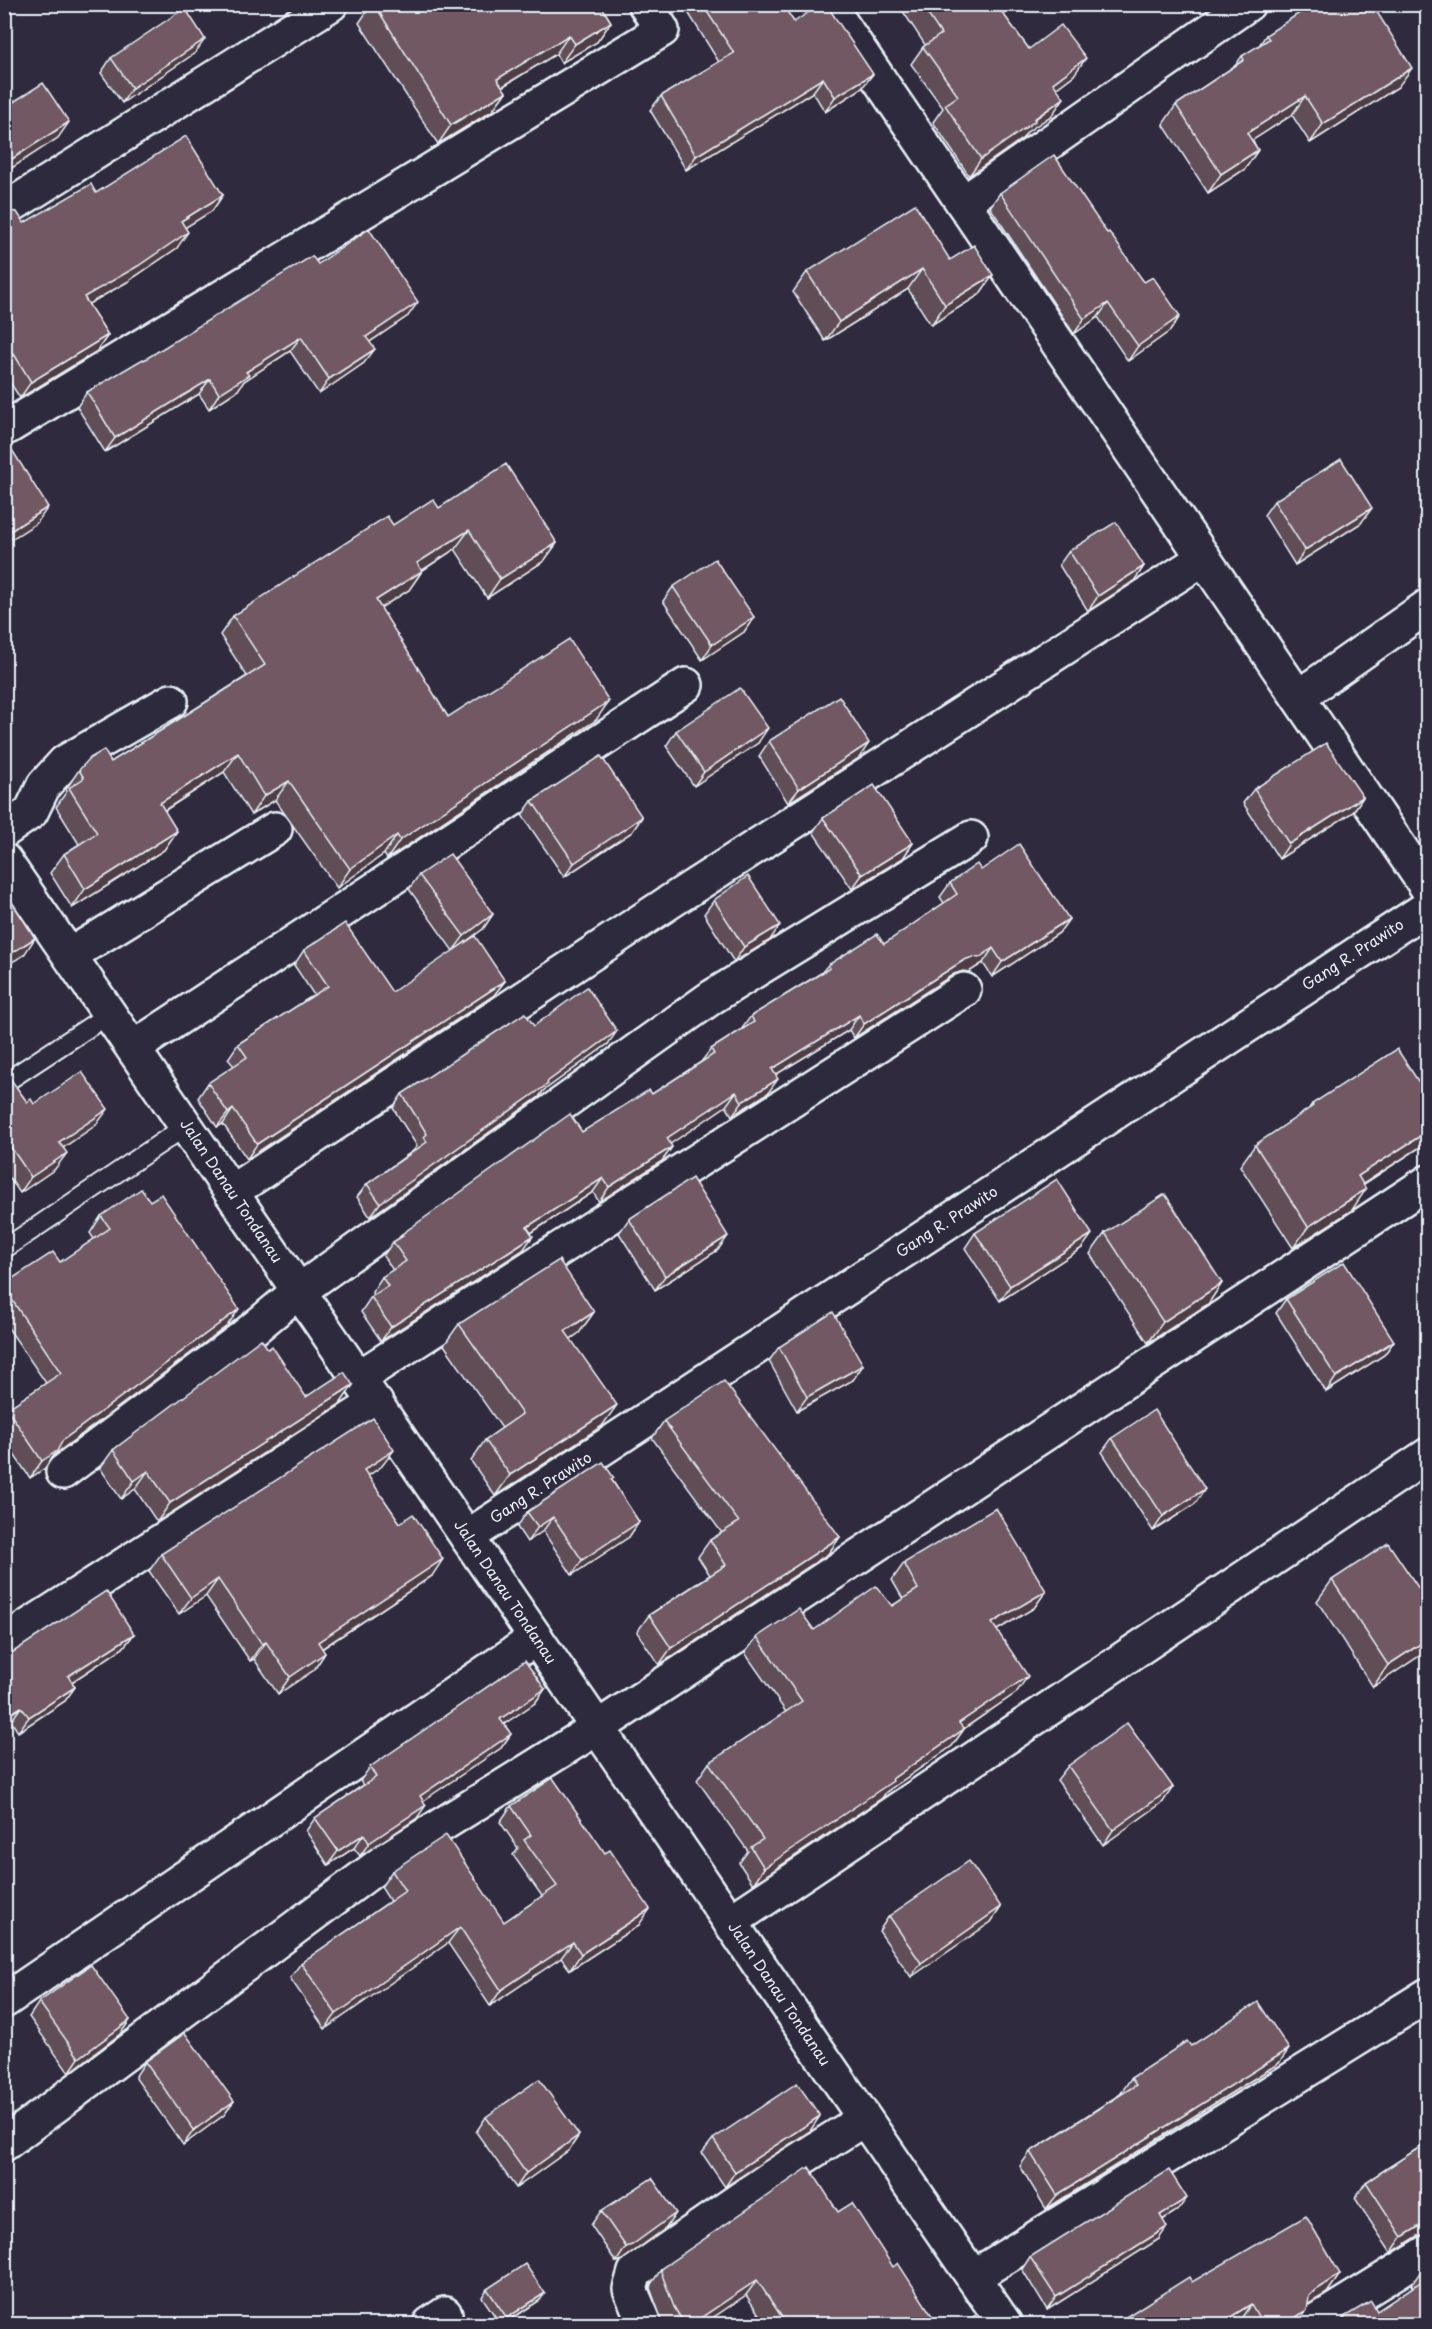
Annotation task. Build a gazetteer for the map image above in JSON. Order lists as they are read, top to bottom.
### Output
{
  "streets": {
    "street": ["Gang R. Prawito", "Jalan Danau Tondanau"]
  },
  "crossings": [
    ["Gang R. Prawito", "Jalan Danau Tondanau"]
  ]
}
